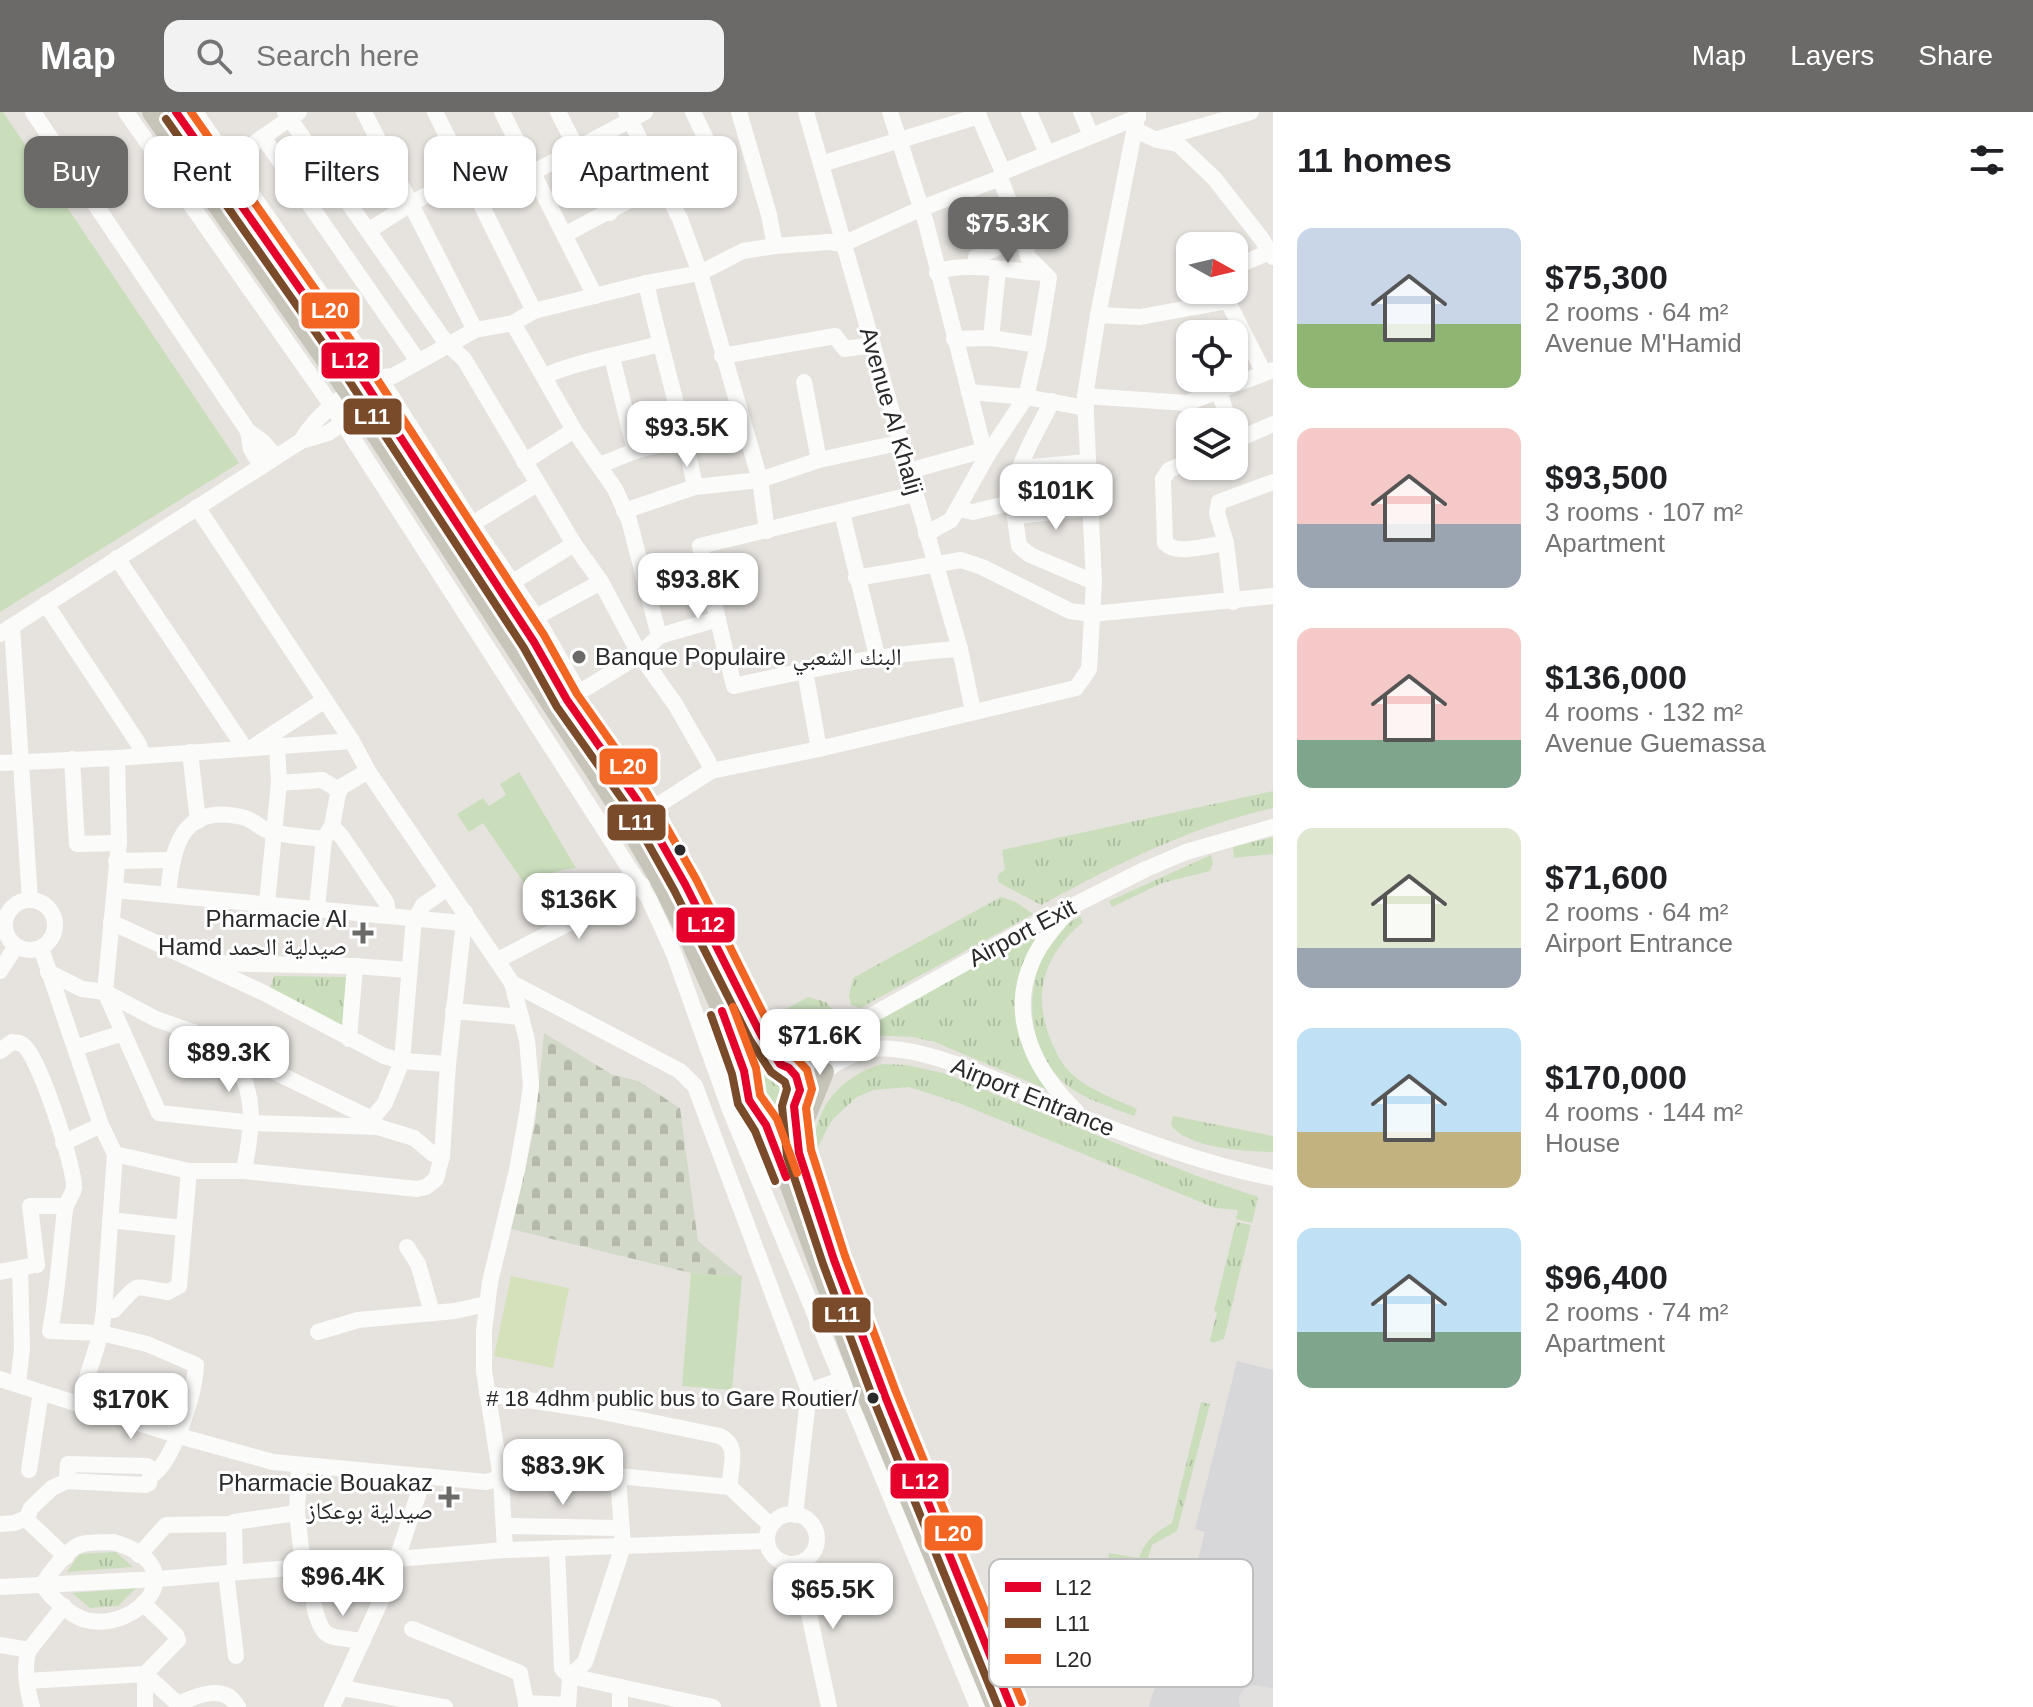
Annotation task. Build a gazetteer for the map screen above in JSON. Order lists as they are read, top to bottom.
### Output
{
  "streets": {
    "street": ["Avenue Al Khalij", "Airport Exit", "Airport Entrance"]
  },
  "crossings": [
    ["Airport Exit", "Airport Entrance"]
  ],
  "places": {
    "other": ["Banque Populaire البنك الشعبي", "# 18 4dhm public bus to Gare Routier/"],
    "health": ["Pharmacie Al Hamd صيدلية الحمد", "Pharmacie Bouakaz صيدلية بوعكاز"]
  },
  "lines": ["transit line L12", "transit line L20", "transit line L11"],
  "legend": ["L12", "L11", "L20"],
  "north": "right",
  "page": {
    "header": "Map",
    "search": "Search here",
    "nav": ["Map", "Layers", "Share"],
    "heading": "11 homes",
    "chip": [
      "Buy",
      "Rent",
      "Filters",
      "New",
      "Apartment"
    ],
    "price": [
      "$75.3K",
      "$93.5K",
      "$101K",
      "$93.8K",
      "$136K",
      "$71.6K",
      "$89.3K",
      "$170K",
      "$83.9K",
      "$96.4K",
      "$65.5K"
    ],
    "list": [
      {
        "name": "$75,300",
        "note": "2 rooms · 64 m² · Avenue M'Hamid"
      },
      {
        "name": "$93,500",
        "note": "3 rooms · 107 m² · Apartment"
      },
      {
        "name": "$136,000",
        "note": "4 rooms · 132 m² · Avenue Guemassa"
      },
      {
        "name": "$71,600",
        "note": "2 rooms · 64 m² · Airport Entrance"
      },
      {
        "name": "$170,000",
        "note": "4 rooms · 144 m² · House"
      },
      {
        "name": "$96,400",
        "note": "2 rooms · 74 m² · Apartment"
      }
    ]
  }
}
